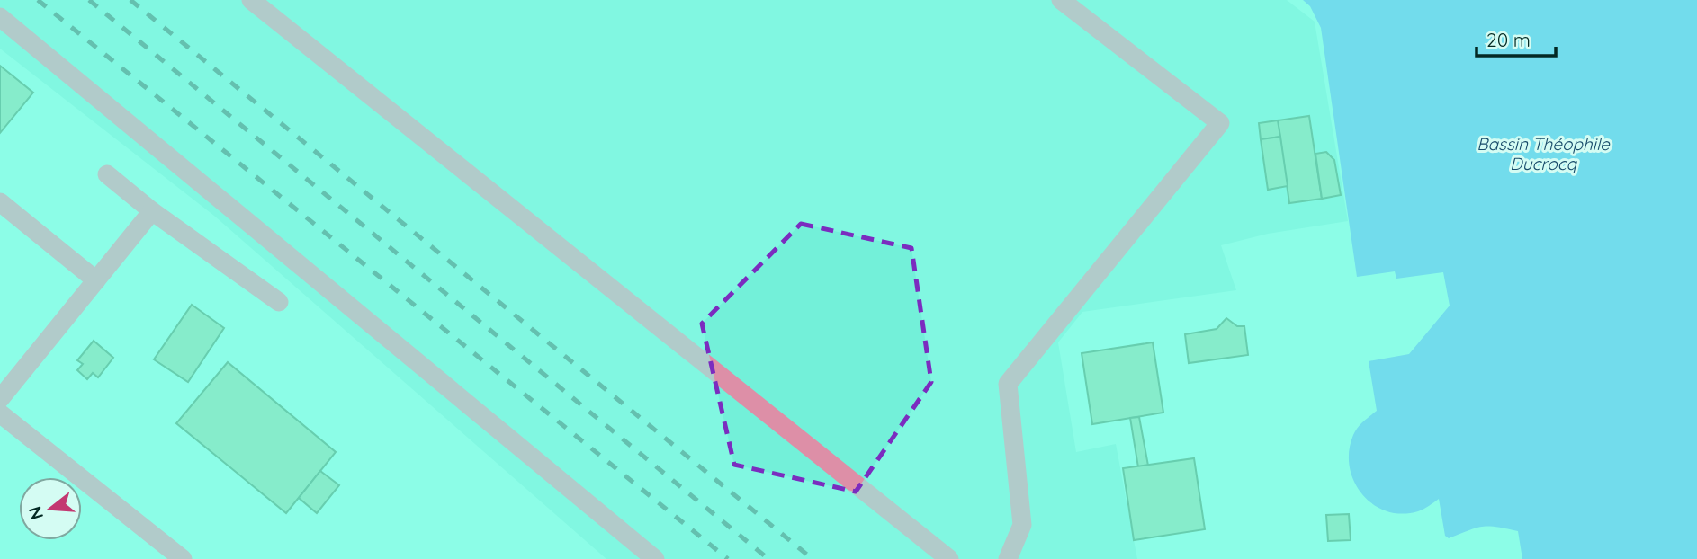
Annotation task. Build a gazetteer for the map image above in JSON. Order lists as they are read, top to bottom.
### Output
{
  "water": ["Bassin Théophile Ducrocq"],
  "scale_bar": "20 m",
  "north": "left"
}
